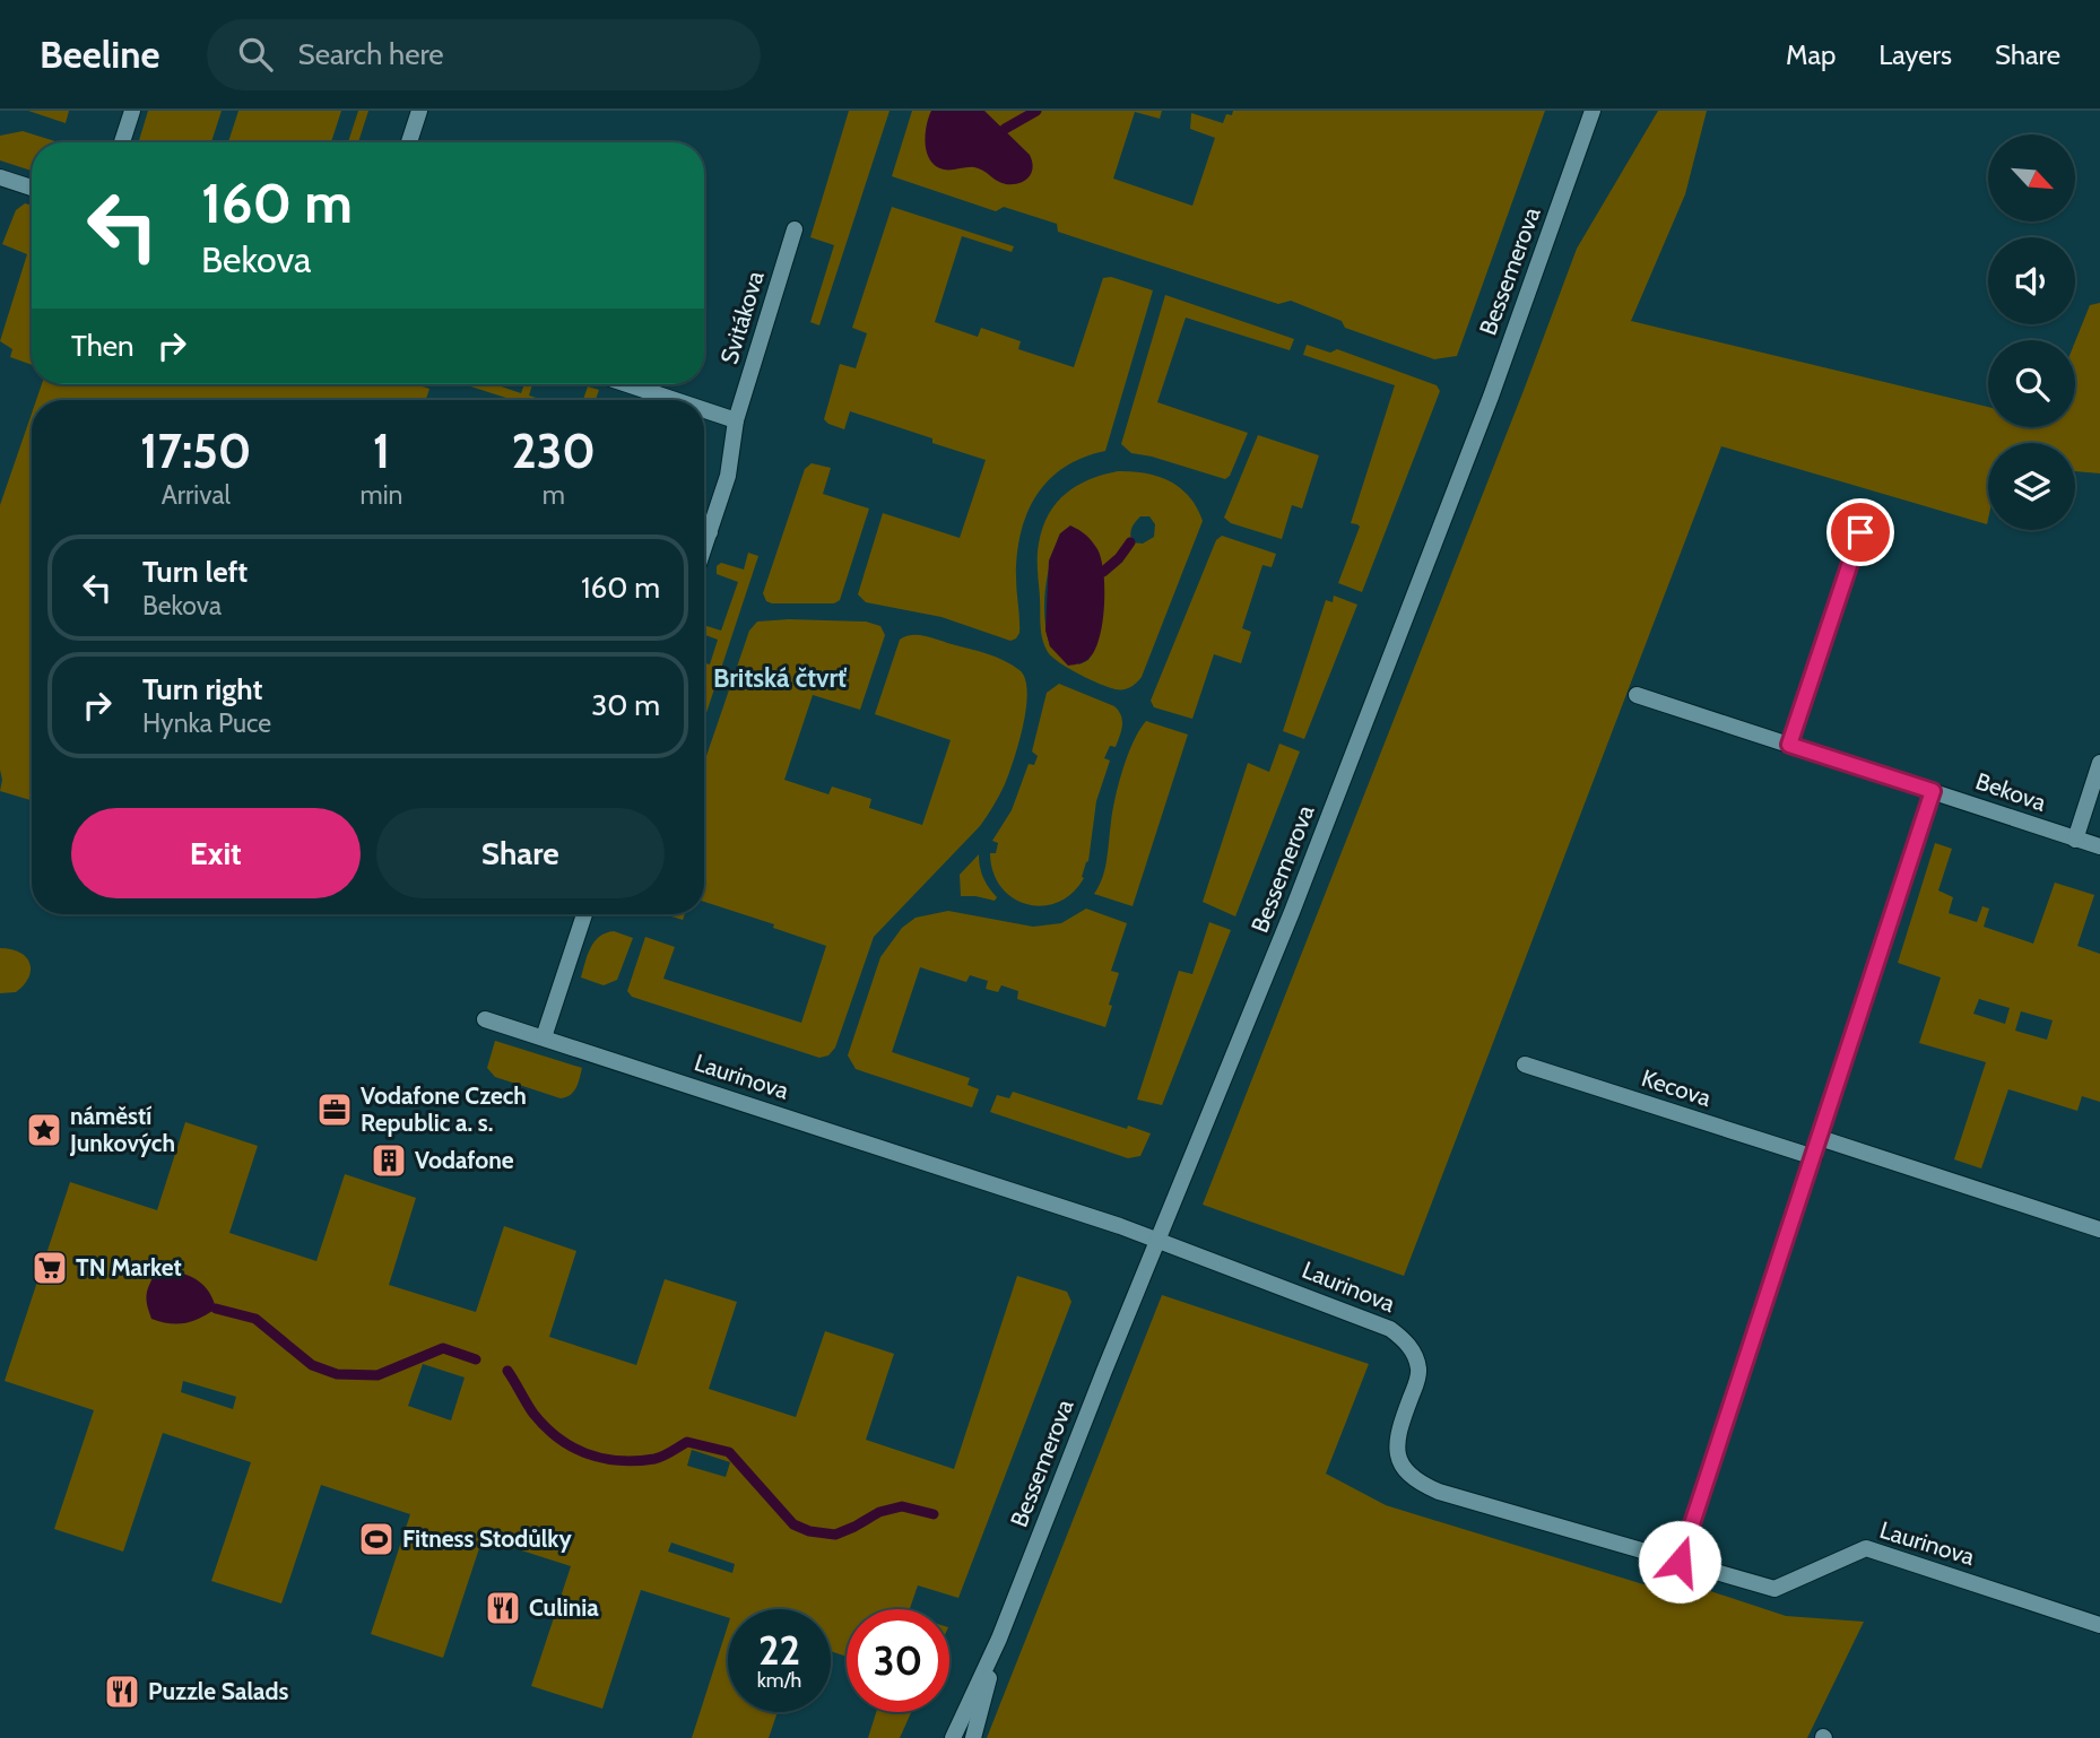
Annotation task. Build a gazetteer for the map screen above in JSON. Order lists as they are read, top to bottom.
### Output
{
  "streets": {
    "street": [
      "Bessemerova",
      "Svitákova",
      "Bekova",
      "Laurinova",
      "Kecova"
    ]
  },
  "crossings": [
    ["Bessemerova", "Laurinova"]
  ],
  "districts": ["Britská čtvrť"],
  "places": {
    "office": ["Vodafone Czech Republic a. s."],
    "place": ["náměstí Junkových"],
    "building": ["Vodafone"],
    "supermarket": ["TN Market"],
    "sports": ["Fitness Stodůlky"],
    "restaurant": ["Culinia", "Puzzle Salads"]
  },
  "north": "bottom right",
  "page": {
    "header": "Beeline",
    "search": "Search here",
    "nav": ["Map", "Layers", "Share"],
    "turn": ["160 m", "Bekova"],
    "then": "Then",
    "eta": [
      "17:50",
      "Arrival",
      "1",
      "min",
      "230",
      "m"
    ],
    "list": [
      {
        "name": "Turn left",
        "note": "Bekova",
        "value": "160 m"
      },
      {
        "name": "Turn right",
        "note": "Hynka Puce",
        "value": "30 m"
      }
    ],
    "buttons": ["Exit", "Share"],
    "speed": "22 km/h",
    "limit": "30"
  }
}
